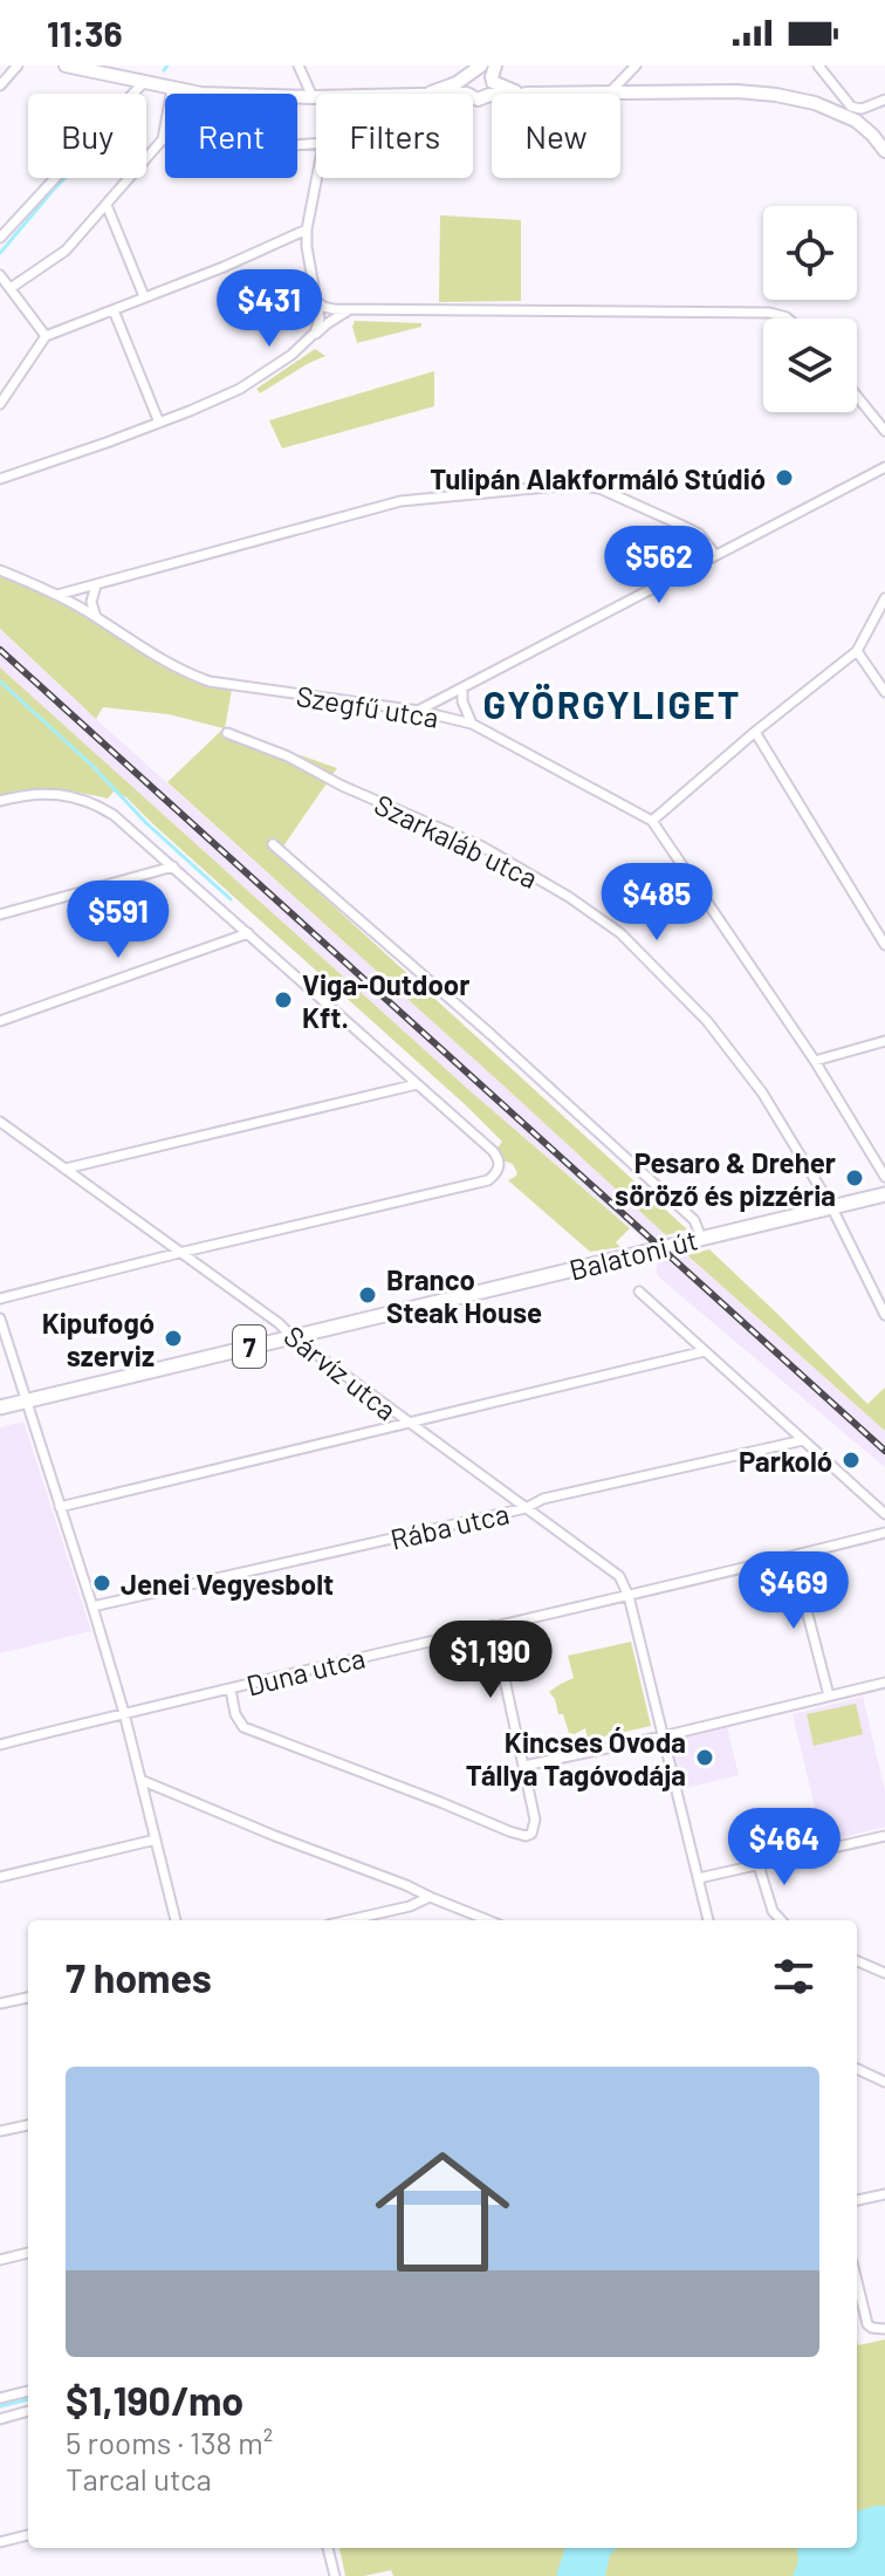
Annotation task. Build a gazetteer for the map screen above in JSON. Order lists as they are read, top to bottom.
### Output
{
  "streets": {
    "main road": ["Balatoni út", "7"],
    "street": [
      "Szegfű utca",
      "Szarkaláb utca",
      "Sárvíz utca",
      "Rába utca",
      "Duna utca"
    ]
  },
  "crossings": [
    ["Szarkaláb utca", "Balatoni út"],
    ["Balatoni út", "Sárvíz utca"],
    ["Sárvíz utca", "Rába utca"],
    ["Sárvíz utca", "Duna utca"]
  ],
  "districts": ["GYÖRGYLIGET"],
  "places": [
    "Tulipán Alakformáló Stúdió",
    "Viga-Outdoor Kft.",
    "Pesaro & Dreher söröző és pizzéria",
    "Branco Steak House",
    "Kipufogó szerviz",
    "Parkoló",
    "Jenei Vegyesbolt",
    "Kincses Óvoda Tállya Tagóvodája"
  ],
  "page": {
    "status": "11:36",
    "chip": [
      "Buy",
      "Rent",
      "Filters",
      "New"
    ],
    "price": [
      "$431",
      "$562",
      "$485",
      "$591",
      "$469",
      "$1,190",
      "$464"
    ],
    "heading": "7 homes",
    "list": [
      {
        "name": "$1,190/mo",
        "note": "5 rooms · 138 m² · Tarcal utca"
      }
    ]
  }
}
